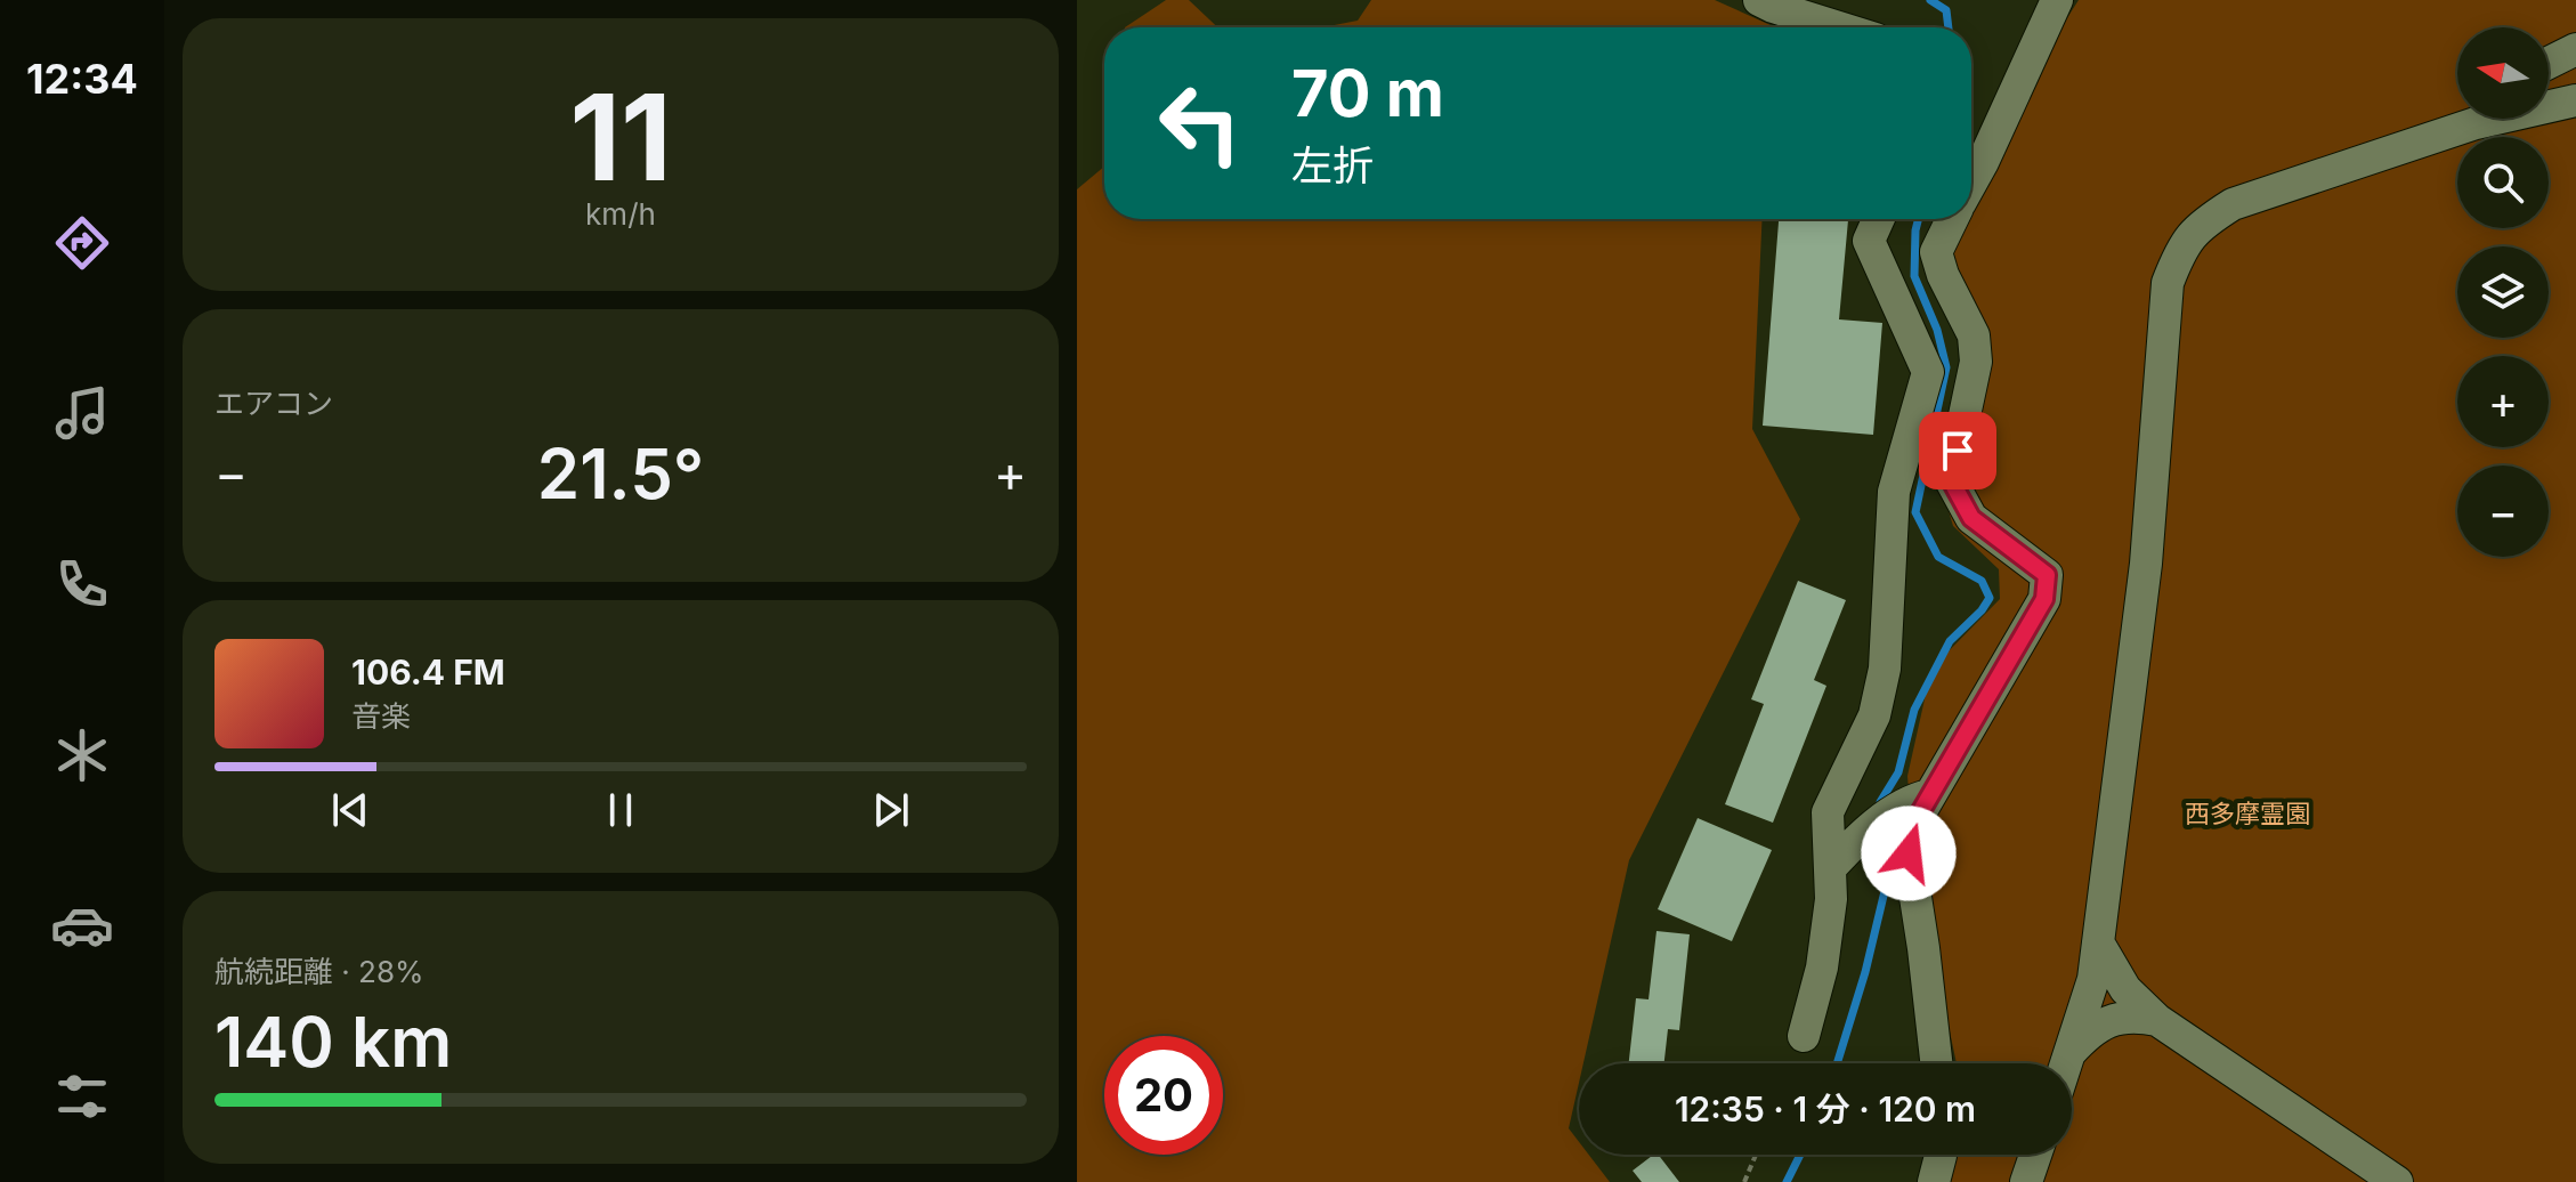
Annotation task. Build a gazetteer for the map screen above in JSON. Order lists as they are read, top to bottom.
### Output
{
  "parks": ["西多摩霊園"],
  "north": "left",
  "page": {
    "tabs": "12:34",
    "tile": [
      ["11", "km/h"],
      "エアコン",
      ["航続距離 · 28%", "140 km"]
    ],
    "map_buttons": ["+", "−"],
    "turn": ["70 m", "左折"],
    "heat": ["−", "21.5°", "+"],
    "song": ["106.4 FM", "音楽"],
    "limit": "20",
    "trip": "12:35 · 1 分 · 120 m"
  }
}
